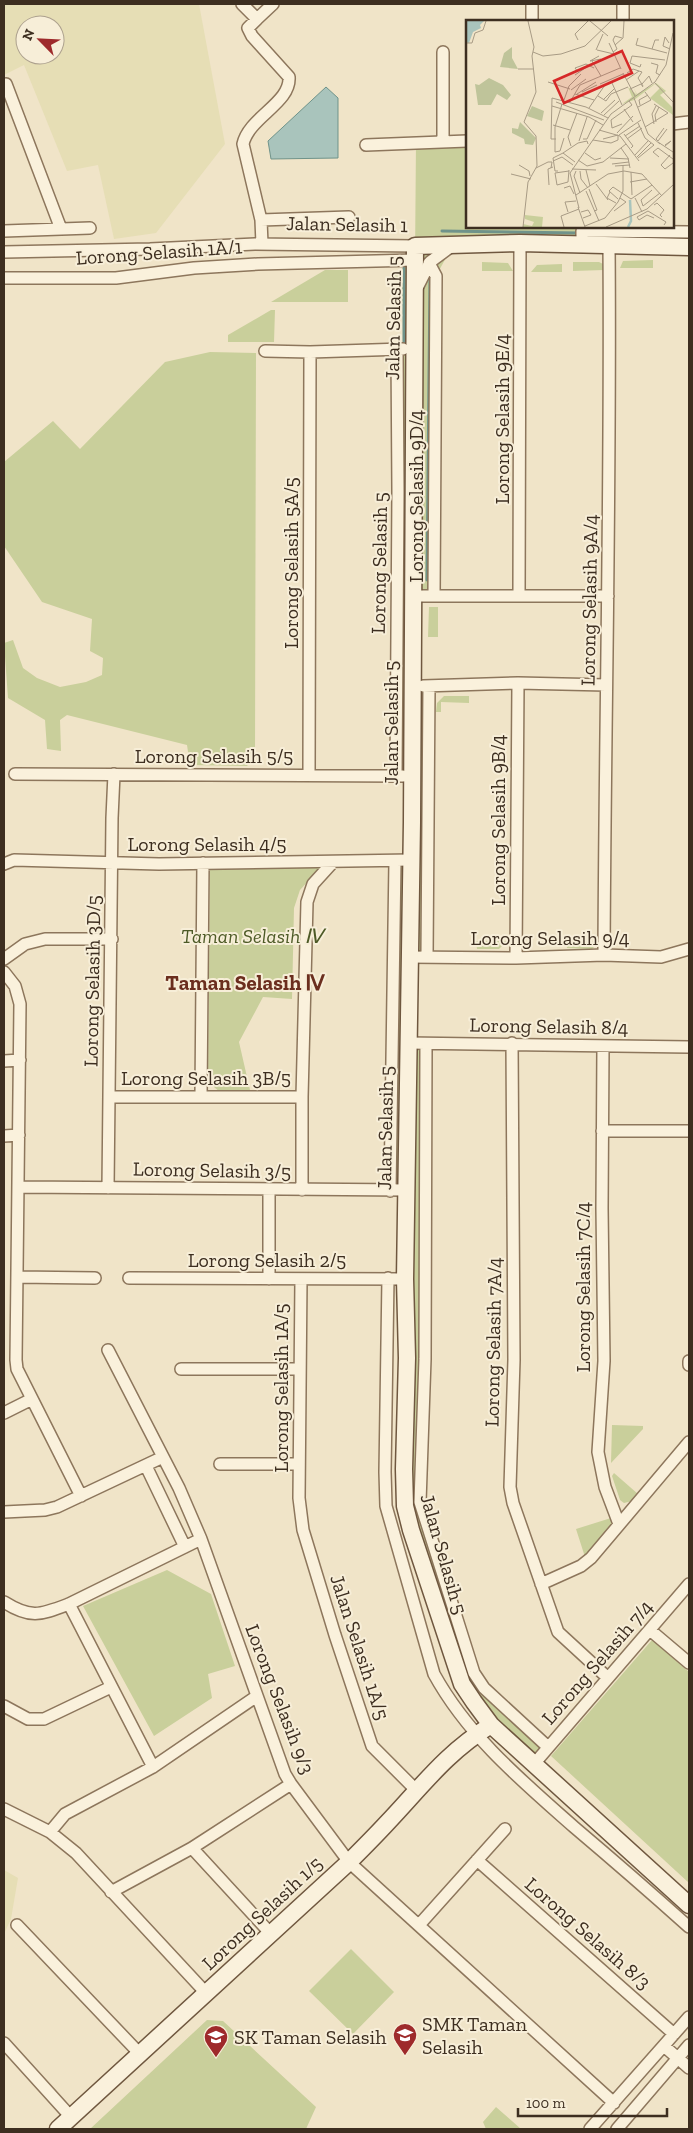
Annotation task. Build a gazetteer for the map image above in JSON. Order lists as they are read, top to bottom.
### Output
{
  "streets": {
    "street": [
      "Jalan Selasih 1",
      "Lorong Selasih 1A/1",
      "Jalan Selasih 5",
      "Lorong Selasih 9E/4",
      "Lorong Selasih 9D/4",
      "Lorong Selasih 5A/5",
      "Lorong Selasih 5",
      "Lorong Selasih 9A/4",
      "Lorong Selasih 5/5",
      "Lorong Selasih 9B/4",
      "Lorong Selasih 4/5",
      "Lorong Selasih 9/4",
      "Lorong Selasih 3D/5",
      "Lorong Selasih 8/4",
      "Lorong Selasih 3B/5",
      "Lorong Selasih 3/5",
      "Lorong Selasih 2/5",
      "Lorong Selasih 7C/4",
      "Lorong Selasih 7A/4",
      "Lorong Selasih 1A/5",
      "Jalan Selasih 1A/5",
      "Lorong Selasih 7/4",
      "Lorong Selasih 9/3",
      "Lorong Selasih 1/5",
      "Lorong Selasih 8/3"
    ]
  },
  "crossings": [
    ["Jalan Selasih 1", "Lorong Selasih 1A/1"],
    ["Jalan Selasih 1", "Jalan Selasih 5"],
    ["Jalan Selasih 1", "Lorong Selasih 9E/4"],
    ["Jalan Selasih 1", "Lorong Selasih 9D/4"],
    ["Jalan Selasih 1", "Lorong Selasih 9A/4"],
    ["Lorong Selasih 1A/1", "Jalan Selasih 5"],
    ["Lorong Selasih 1A/1", "Lorong Selasih 9D/4"],
    ["Jalan Selasih 5", "Lorong Selasih 9D/4"],
    ["Jalan Selasih 5", "Lorong Selasih 5"],
    ["Jalan Selasih 5", "Lorong Selasih 5/5"],
    ["Jalan Selasih 5", "Lorong Selasih 4/5"],
    ["Jalan Selasih 5", "Lorong Selasih 9/4"],
    ["Jalan Selasih 5", "Lorong Selasih 8/4"],
    ["Jalan Selasih 5", "Lorong Selasih 3/5"],
    ["Jalan Selasih 5", "Lorong Selasih 2/5"],
    ["Jalan Selasih 5", "Lorong Selasih 7/4"],
    ["Jalan Selasih 5", "Lorong Selasih 1/5"],
    ["Lorong Selasih 9E/4", "Lorong Selasih 9D/4"],
    ["Lorong Selasih 9D/4", "Lorong Selasih 9A/4"],
    ["Lorong Selasih 5A/5", "Lorong Selasih 5/5"],
    ["Lorong Selasih 5", "Lorong Selasih 5/5"],
    ["Lorong Selasih 9A/4", "Lorong Selasih 9/4"],
    ["Lorong Selasih 5/5", "Lorong Selasih 3D/5"],
    ["Lorong Selasih 9B/4", "Lorong Selasih 9/4"],
    ["Lorong Selasih 4/5", "Lorong Selasih 3D/5"],
    ["Lorong Selasih 3D/5", "Lorong Selasih 3B/5"],
    ["Lorong Selasih 3D/5", "Lorong Selasih 3/5"],
    ["Lorong Selasih 8/4", "Lorong Selasih 7C/4"],
    ["Lorong Selasih 8/4", "Lorong Selasih 7A/4"],
    ["Lorong Selasih 2/5", "Lorong Selasih 1A/5"],
    ["Lorong Selasih 7A/4", "Lorong Selasih 7/4"],
    ["Lorong Selasih 1A/5", "Jalan Selasih 1A/5"],
    ["Jalan Selasih 1A/5", "Lorong Selasih 1/5"],
    ["Lorong Selasih 9/3", "Lorong Selasih 1/5"]
  ],
  "districts": ["Taman Selasih Ⅳ"],
  "parks": ["Taman Selasih Ⅳ"],
  "places": {
    "school or university": ["SMK Taman Selasih", "SK Taman Selasih"]
  },
  "scale_bar": "100 m",
  "north": "top left"
}
